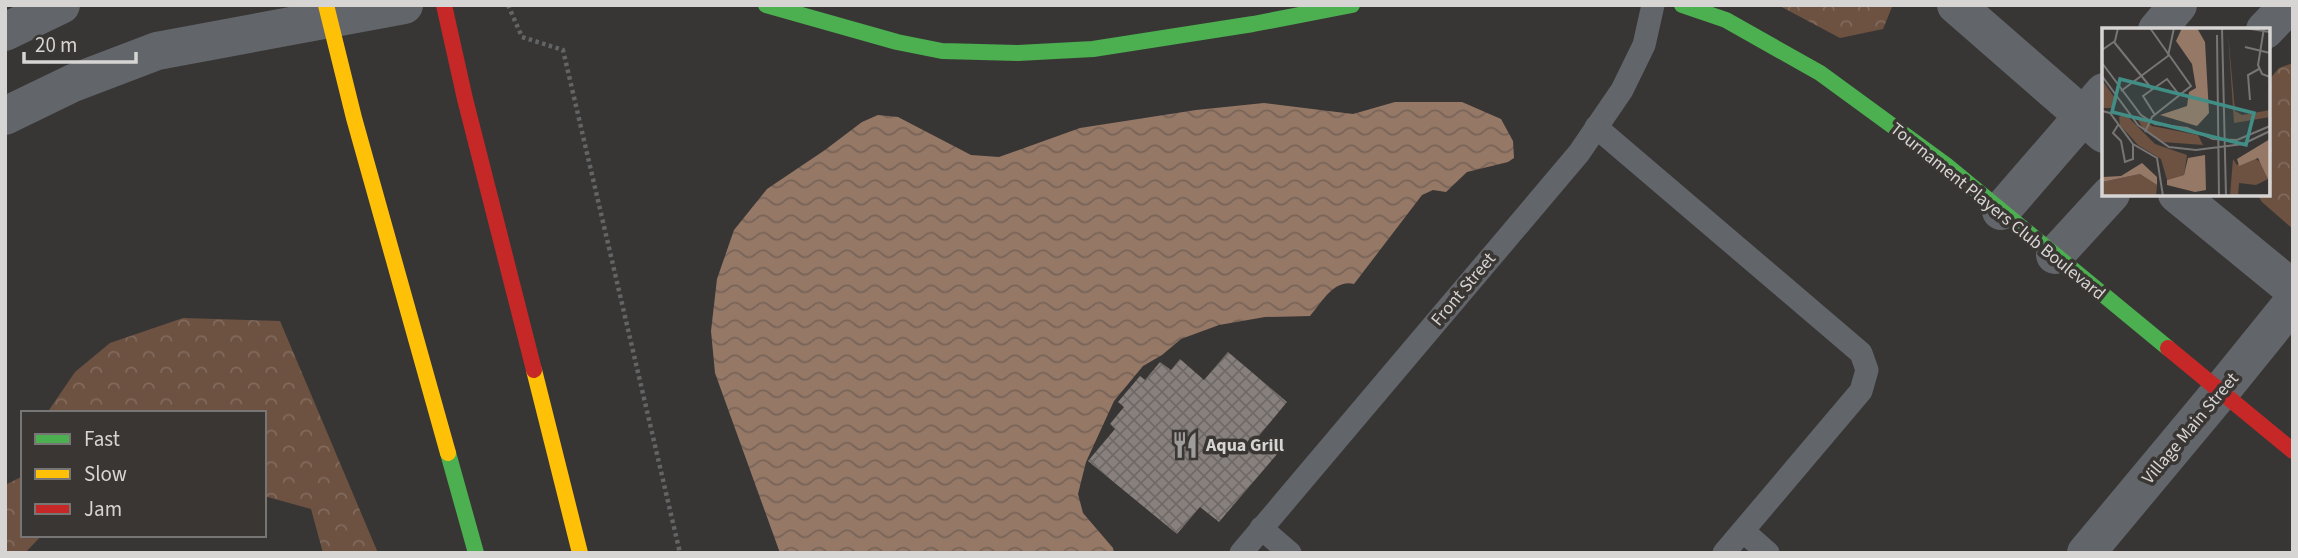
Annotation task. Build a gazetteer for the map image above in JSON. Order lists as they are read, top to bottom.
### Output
{
  "streets": {
    "street": ["Tournament Players Club Boulevard", "Village Main Street"],
    "lane": ["Front Street"]
  },
  "crossings": [
    ["Tournament Players Club Boulevard", "Village Main Street"]
  ],
  "places": {
    "restaurant": ["Aqua Grill"]
  },
  "legend": ["Fast", "Slow", "Jam"],
  "scale_bar": "20 m"
}
